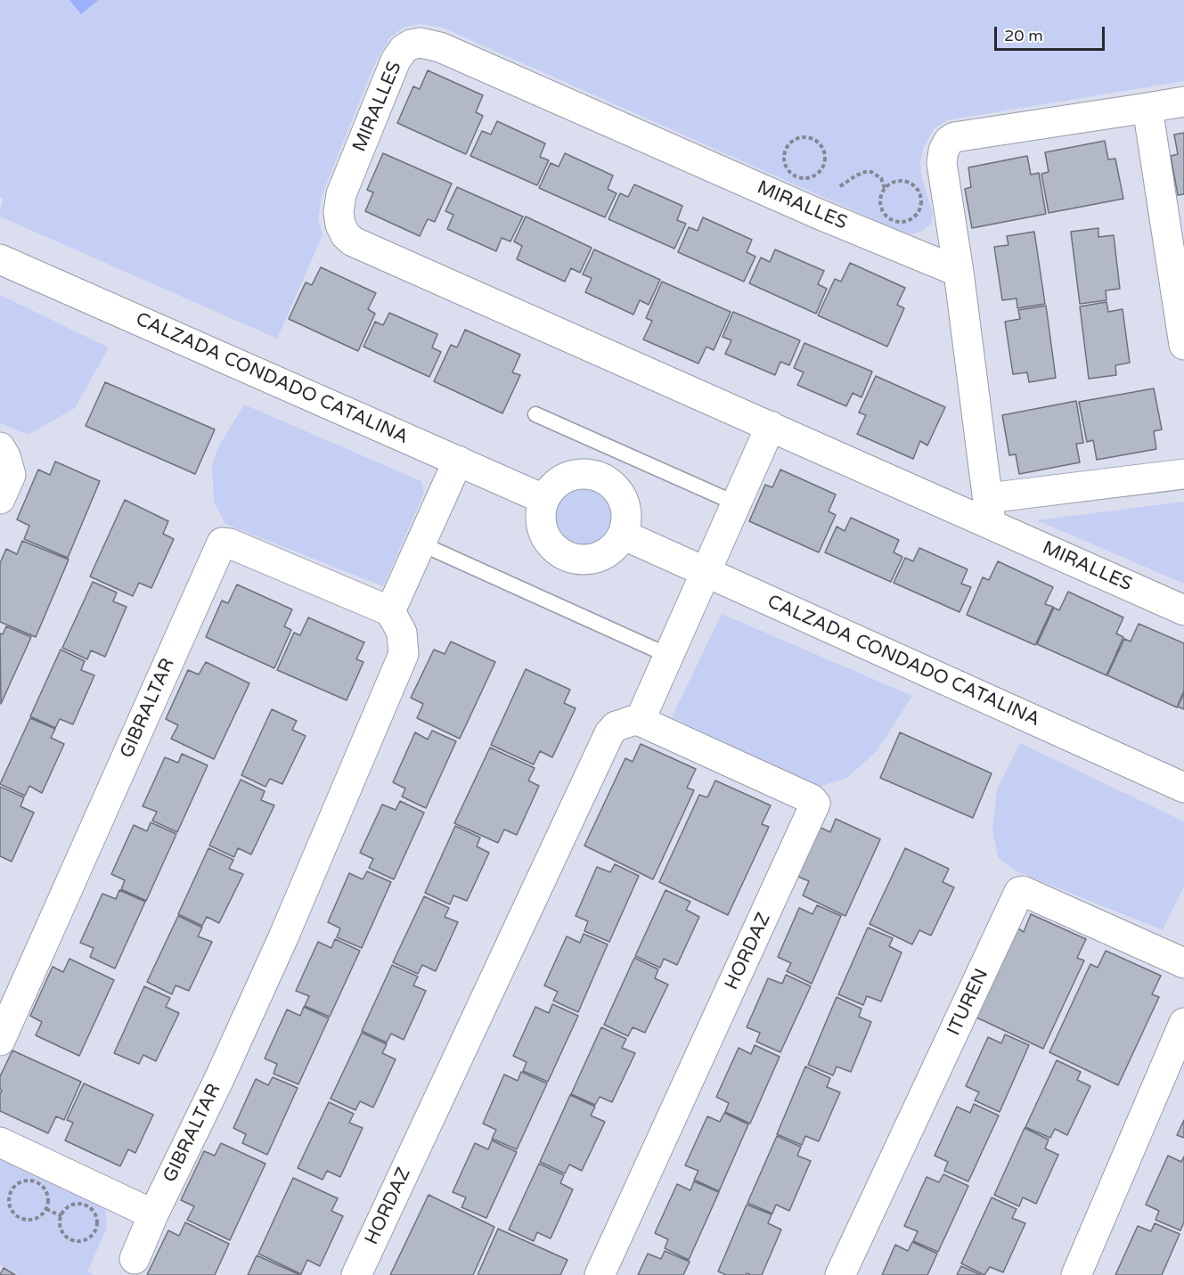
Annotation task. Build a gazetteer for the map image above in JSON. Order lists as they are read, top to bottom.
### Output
{
  "streets": {
    "street": [
      "MIRALLES",
      "CALZADA CONDADO CATALINA",
      "GIBRALTAR",
      "HORDAZ",
      "ITUREN"
    ]
  },
  "scale_bar": "20 m"
}
